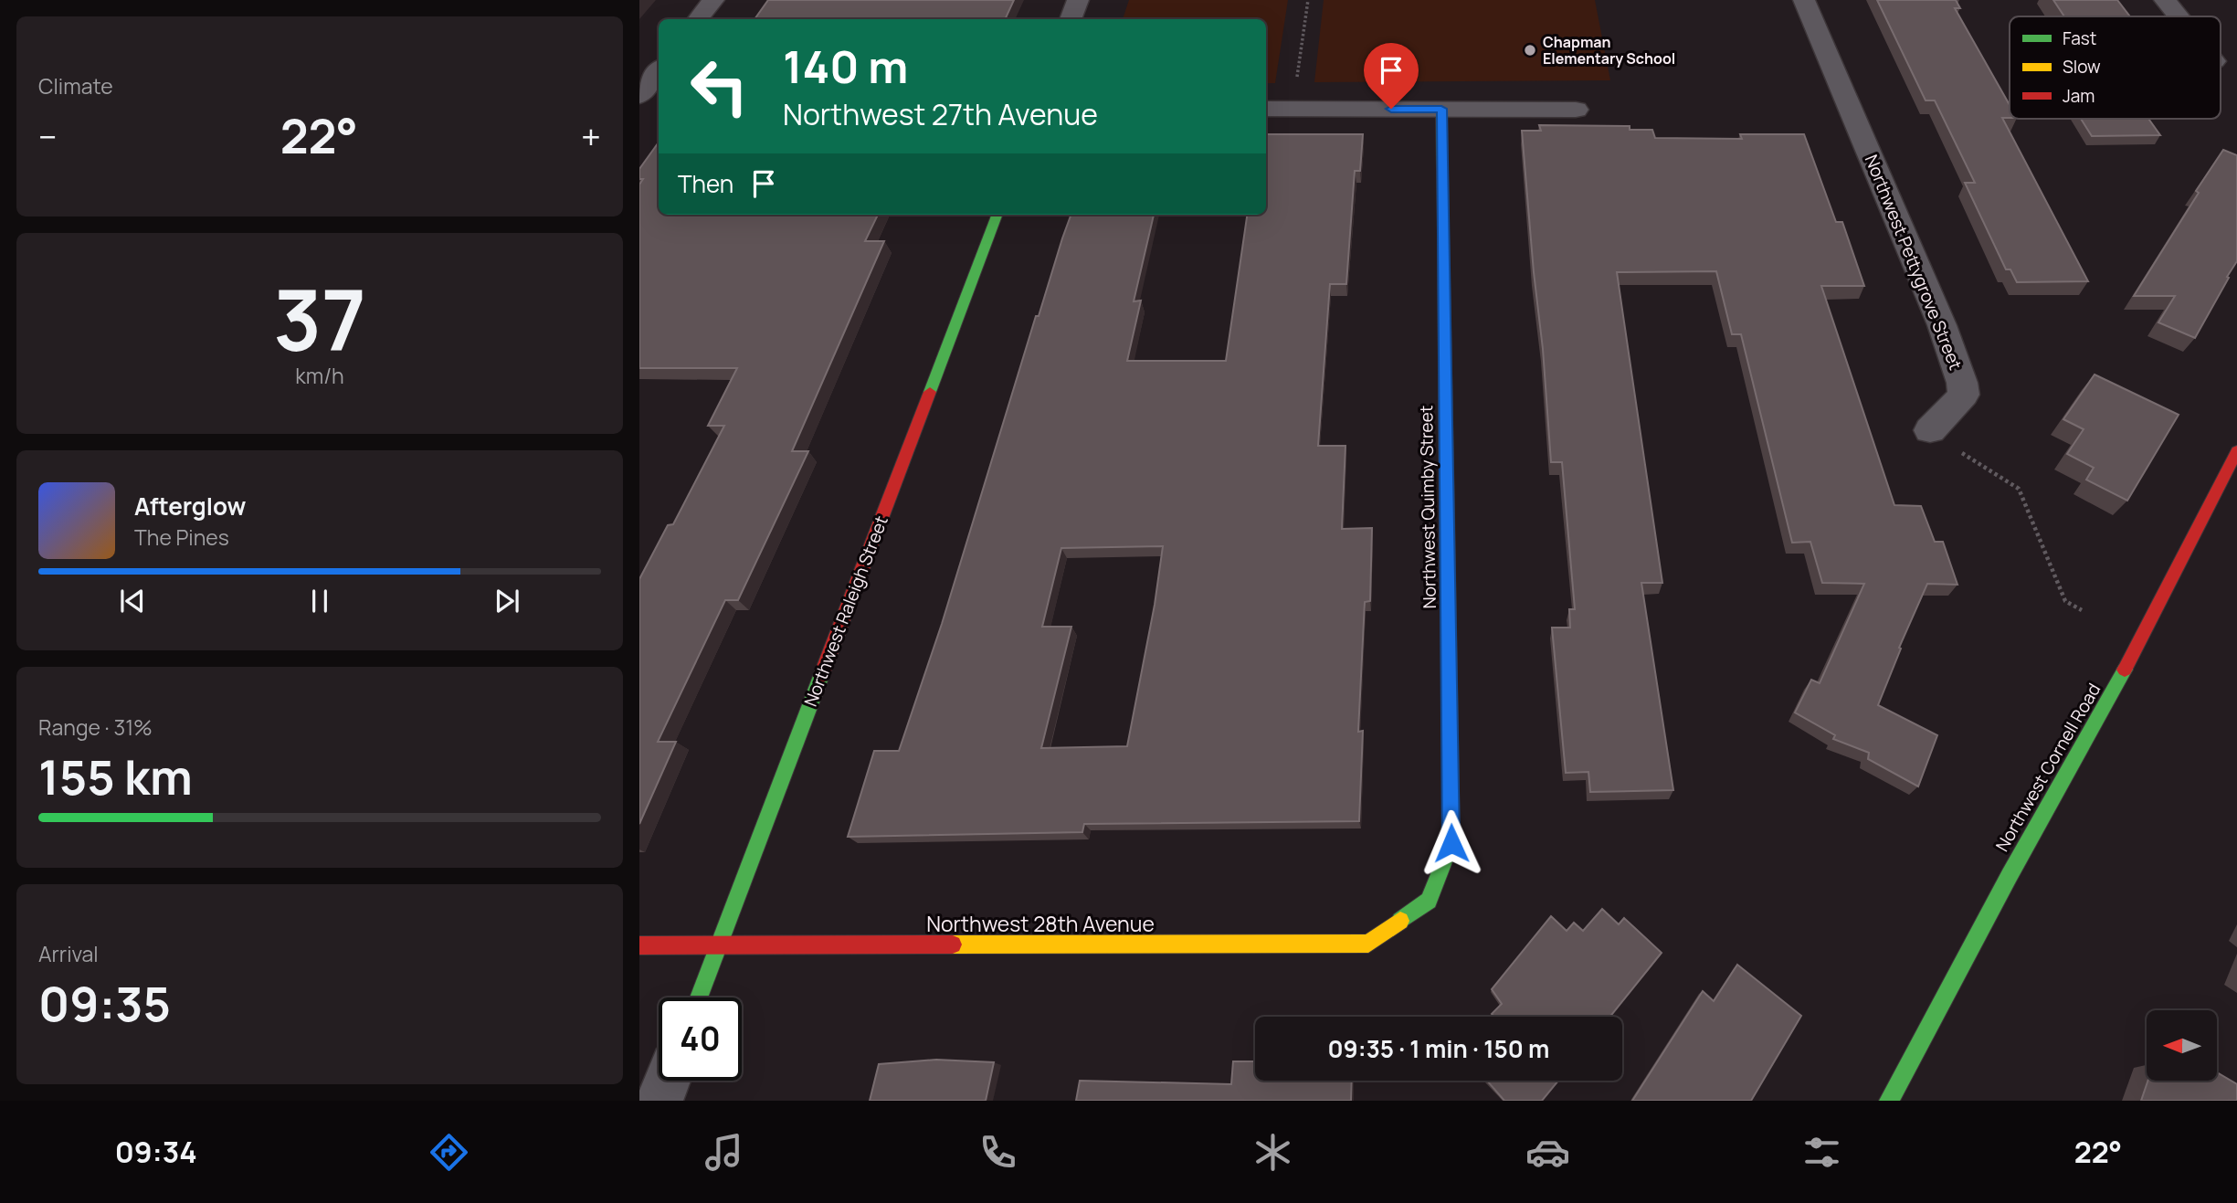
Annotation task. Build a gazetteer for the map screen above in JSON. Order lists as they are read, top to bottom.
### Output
{
  "streets": {
    "street": [
      "Northwest Pettygrove Street",
      "Northwest Quimby Street",
      "Northwest Raleigh Street",
      "Northwest Cornell Road",
      "Northwest 28th Avenue"
    ]
  },
  "crossings": [
    ["Northwest Quimby Street", "Northwest 28th Avenue"],
    ["Northwest Raleigh Street", "Northwest 28th Avenue"]
  ],
  "places": ["Chapman Elementary School"],
  "legend": ["Fast", "Slow", "Jam"],
  "north": "left",
  "page": {
    "tile": [
      "Climate",
      ["37", "km/h"],
      ["Range · 31%", "155 km"],
      ["Arrival", "09:35"]
    ],
    "turn": ["140 m", "Northwest 27th Avenue"],
    "heat": ["−", "22°", "+"],
    "then": "Then",
    "song": ["Afterglow", "The Pines"],
    "limit": "40",
    "trip": "09:35 · 1 min · 150 m",
    "tabs": ["09:34", "22°"]
  }
}
